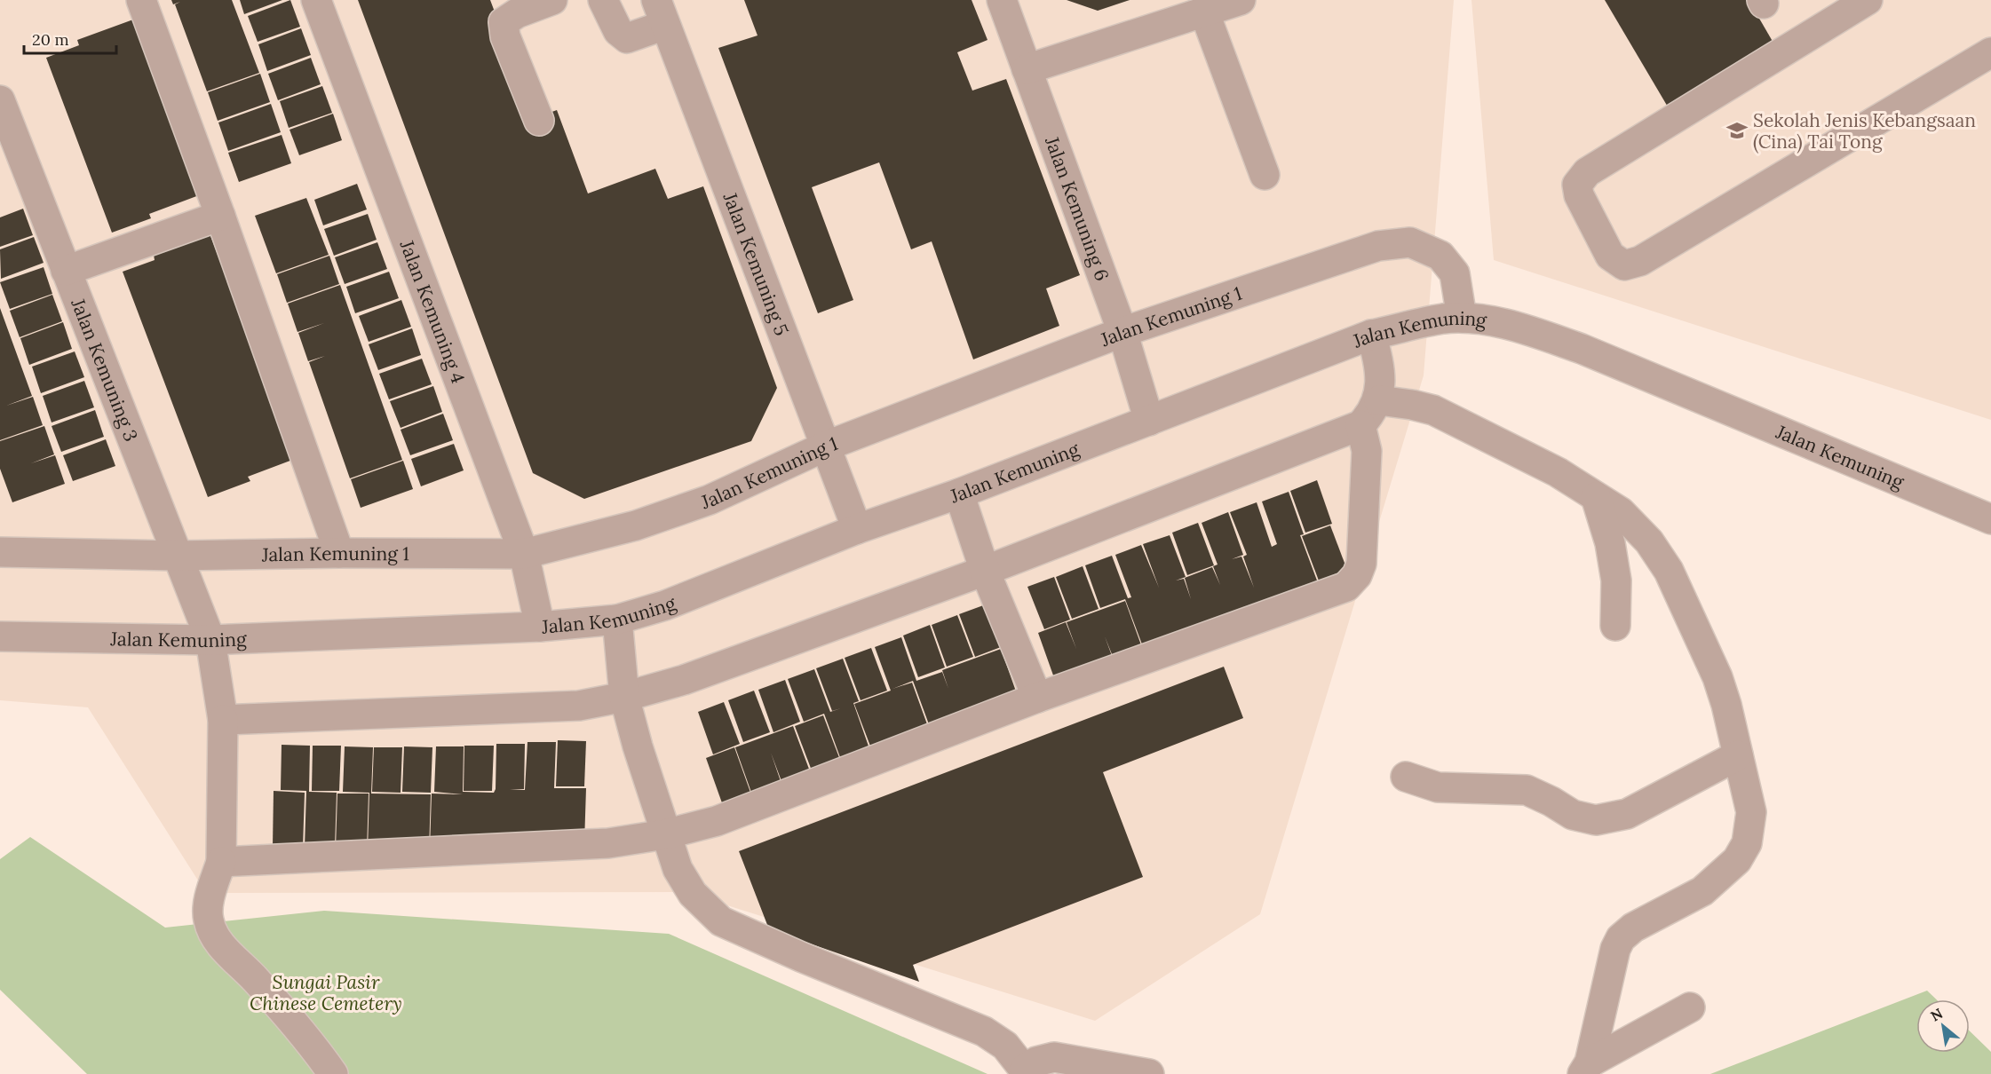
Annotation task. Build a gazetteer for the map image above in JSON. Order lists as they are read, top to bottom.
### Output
{
  "streets": {
    "street": [
      "Jalan Kemuning 6",
      "Jalan Kemuning 5",
      "Jalan Kemuning 4",
      "Jalan Kemuning 1",
      "Jalan Kemuning",
      "Jalan Kemuning 3"
    ]
  },
  "crossings": [
    ["Jalan Kemuning 6", "Jalan Kemuning 1"],
    ["Jalan Kemuning 6", "Jalan Kemuning"],
    ["Jalan Kemuning 5", "Jalan Kemuning 1"],
    ["Jalan Kemuning 5", "Jalan Kemuning"],
    ["Jalan Kemuning 4", "Jalan Kemuning 1"],
    ["Jalan Kemuning 4", "Jalan Kemuning"],
    ["Jalan Kemuning 1", "Jalan Kemuning"],
    ["Jalan Kemuning 1", "Jalan Kemuning 3"],
    ["Jalan Kemuning", "Jalan Kemuning 3"]
  ],
  "parks": ["Sungai Pasir Chinese Cemetery"],
  "places": {
    "school or university": ["Sekolah Jenis Kebangsaan (Cina) Tai Tong"]
  },
  "scale_bar": "20 m",
  "north": "top left"
}
